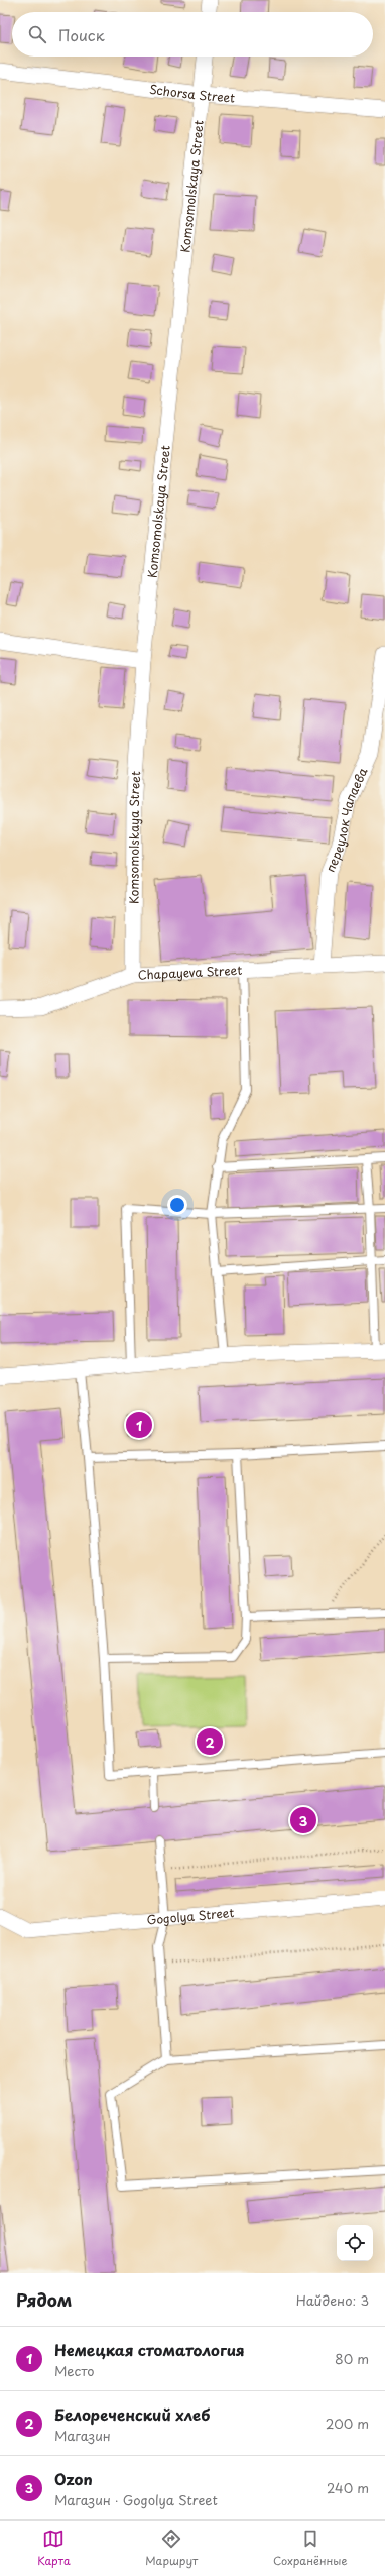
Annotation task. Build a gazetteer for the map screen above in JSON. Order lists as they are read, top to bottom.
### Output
{
  "streets": {
    "street": [
      "Schorsa Street",
      "Komsomolskaya Street",
      "переулок Чапаева",
      "Chapayeva Street",
      "Gogolya Street"
    ]
  },
  "crossings": [
    ["Schorsa Street", "Komsomolskaya Street"],
    ["Komsomolskaya Street", "Chapayeva Street"],
    ["переулок Чапаева", "Chapayeva Street"]
  ],
  "page": {
    "search": "Поиск",
    "pins": ["1", "2", "3"],
    "heading": ["Рядом", "Найдено: 3"],
    "list": [
      {
        "mark": "1",
        "name": "Немецкая стоматология",
        "note": "Место",
        "value": "80 m"
      },
      {
        "mark": "2",
        "name": "Белореченский хлеб",
        "note": "Магазин",
        "value": "200 m"
      },
      {
        "mark": "3",
        "name": "Ozon",
        "note": "Магазин · Gogolya Street",
        "value": "240 m"
      }
    ],
    "nav": ["Карта", "Маршрут", "Сохранённые"]
  }
}
